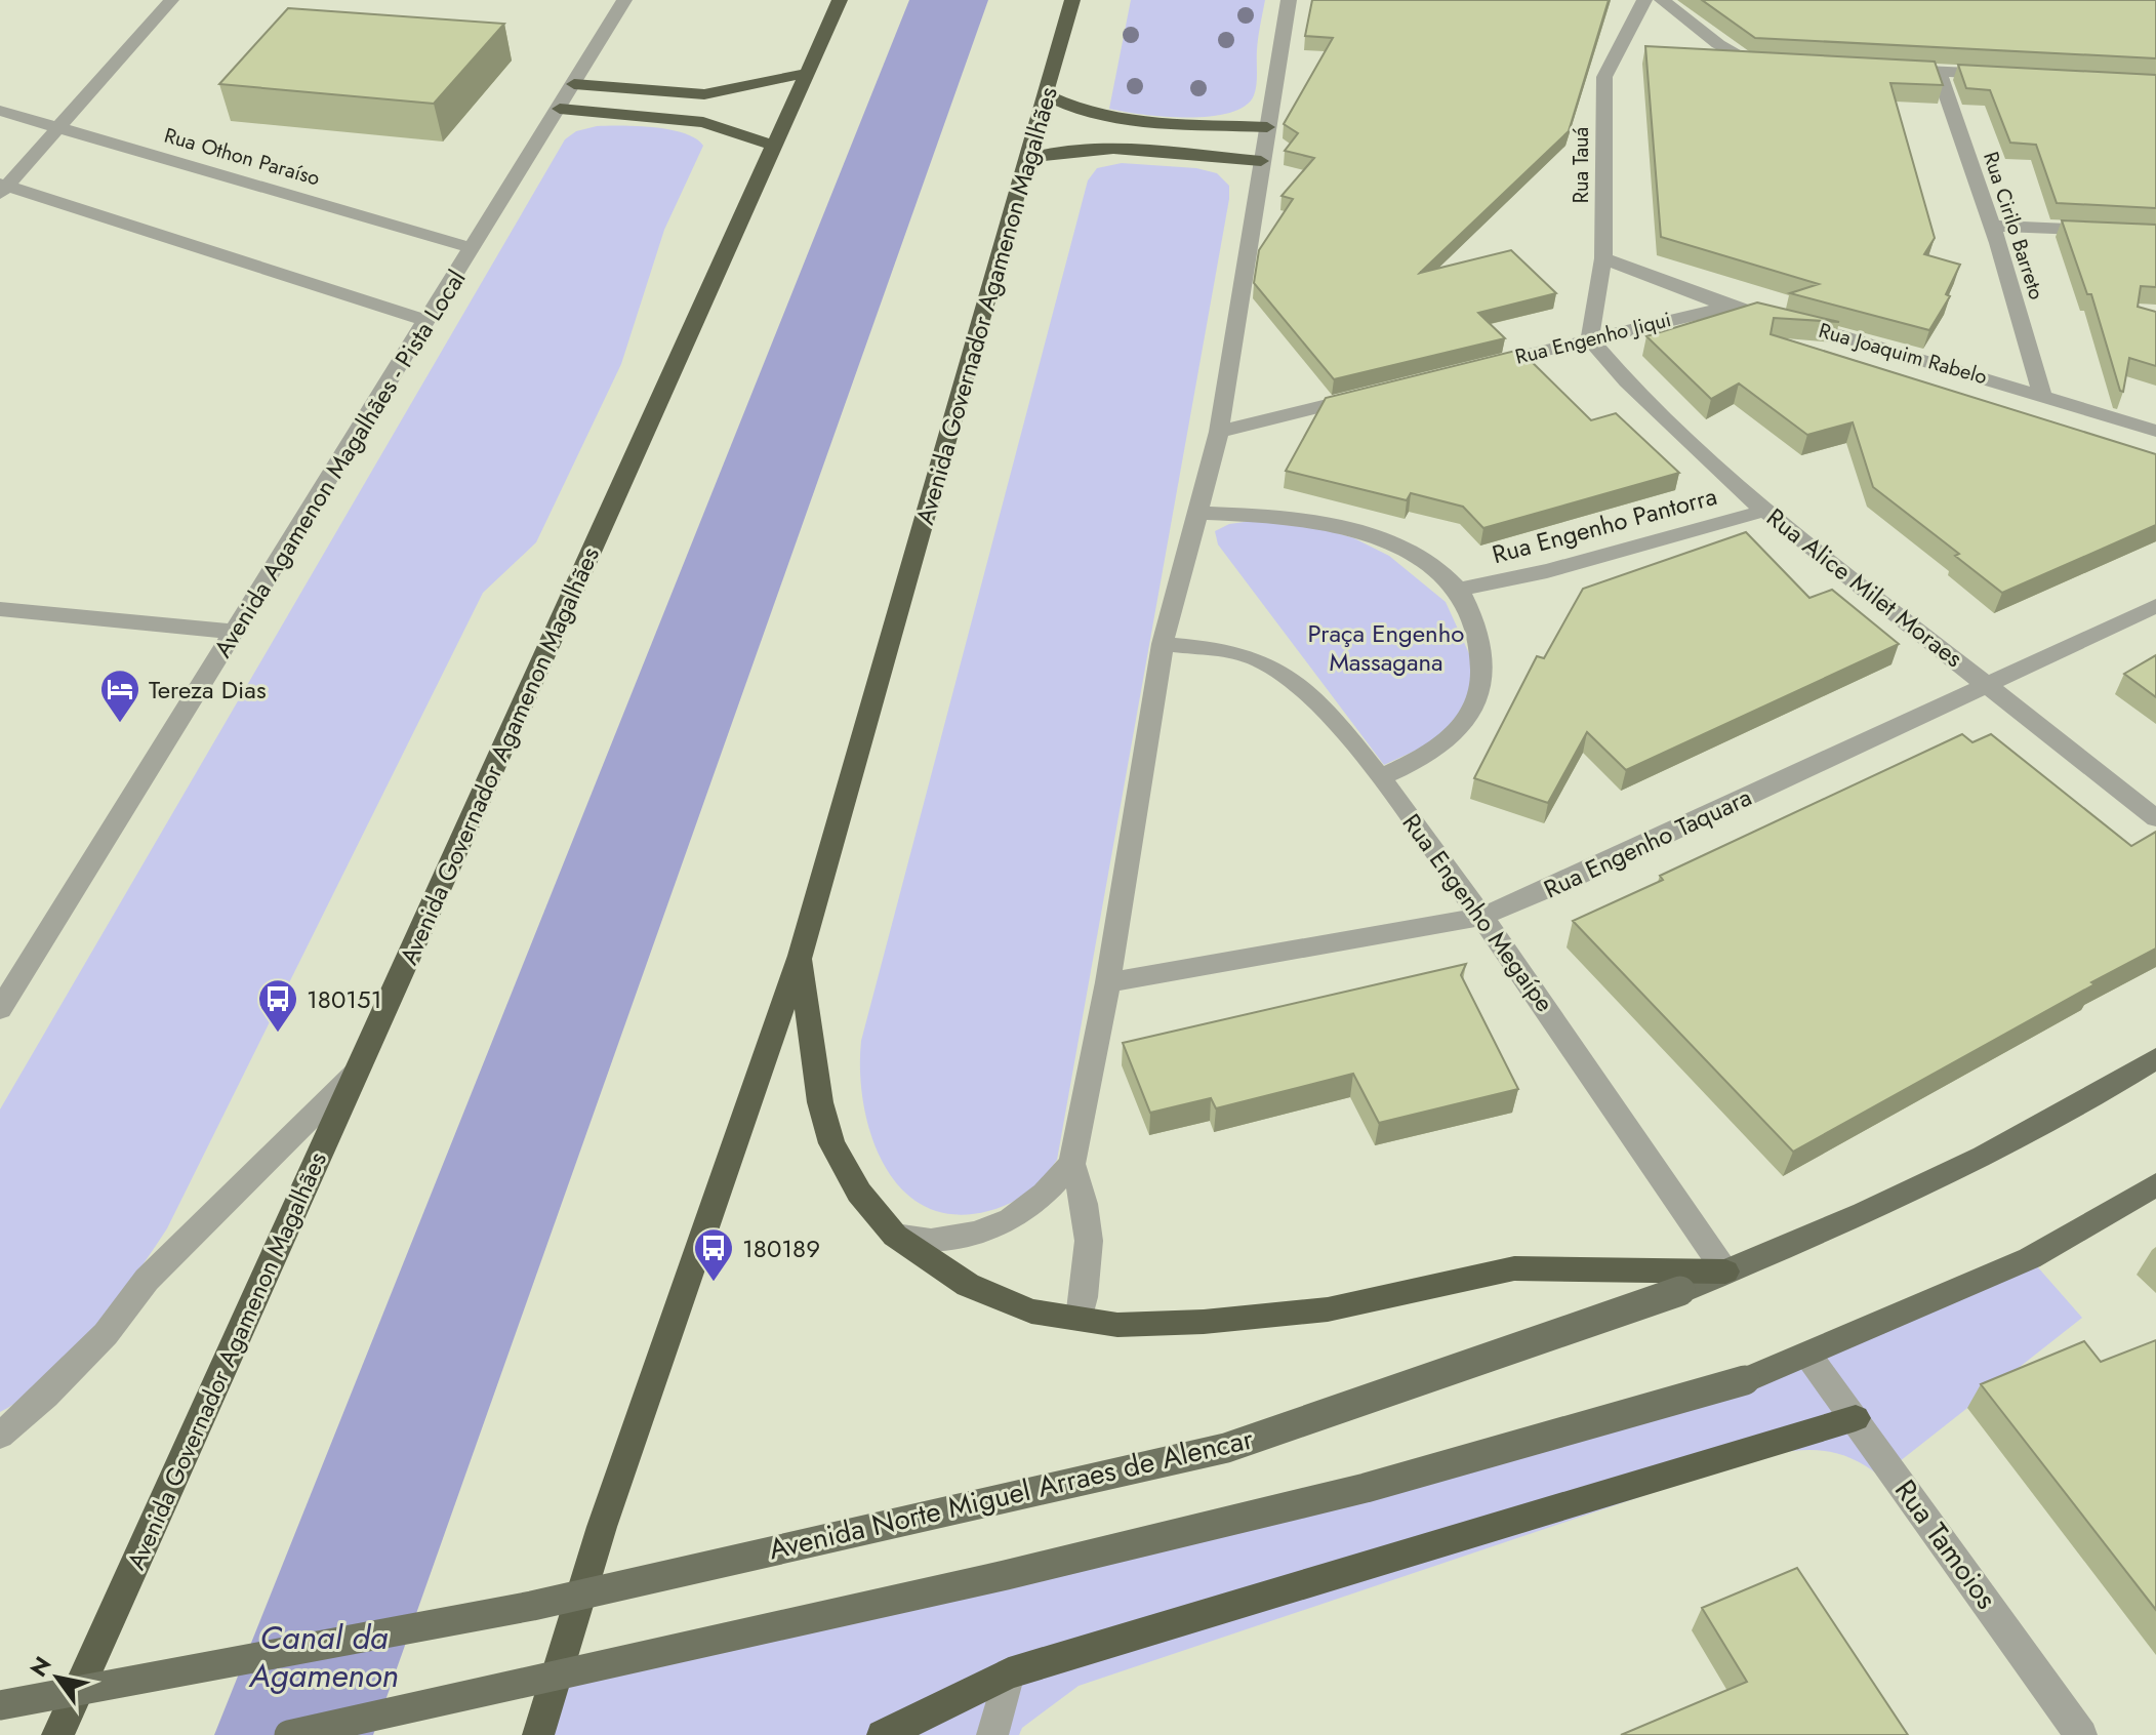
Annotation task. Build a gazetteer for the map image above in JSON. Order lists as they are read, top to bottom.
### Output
{
  "streets": {
    "highway": ["Avenida Governador Agamenon Magalhães"],
    "main road": ["Avenida Norte Miguel Arraes de Alencar"],
    "street": [
      "Rua Othon Paraíso",
      "Rua Tauá",
      "Rua Cirilo Barreto",
      "Rua Engenho Jiqui",
      "Rua Joaquim Rabelo",
      "Avenida Agamenon Magalhães - Pista Local",
      "Rua Engenho Pantorra",
      "Rua Alice Milet Moraes",
      "Rua Engenho Taquara",
      "Rua Engenho Megaípe",
      "Rua Tamoios"
    ]
  },
  "crossings": [
    ["Rua Othon Paraíso", "Avenida Agamenon Magalhães - Pista Local"],
    ["Rua Tauá", "Rua Engenho Jiqui"],
    ["Rua Tauá", "Rua Joaquim Rabelo"],
    ["Rua Tauá", "Rua Alice Milet Moraes"],
    ["Rua Cirilo Barreto", "Rua Joaquim Rabelo"],
    ["Rua Engenho Jiqui", "Rua Joaquim Rabelo"],
    ["Rua Engenho Jiqui", "Rua Alice Milet Moraes"],
    ["Rua Engenho Pantorra", "Rua Alice Milet Moraes"],
    ["Rua Alice Milet Moraes", "Rua Engenho Taquara"],
    ["Rua Engenho Taquara", "Rua Engenho Megaípe"],
    ["Rua Engenho Megaípe", "Avenida Norte Miguel Arraes de Alencar"]
  ],
  "water": ["Canal da Agamenon"],
  "parks": ["Praça Engenho Massagana"],
  "places": {
    "hotel": ["Tereza Dias"],
    "bus stop": ["180151", "180189"]
  },
  "north": "top left"
}
